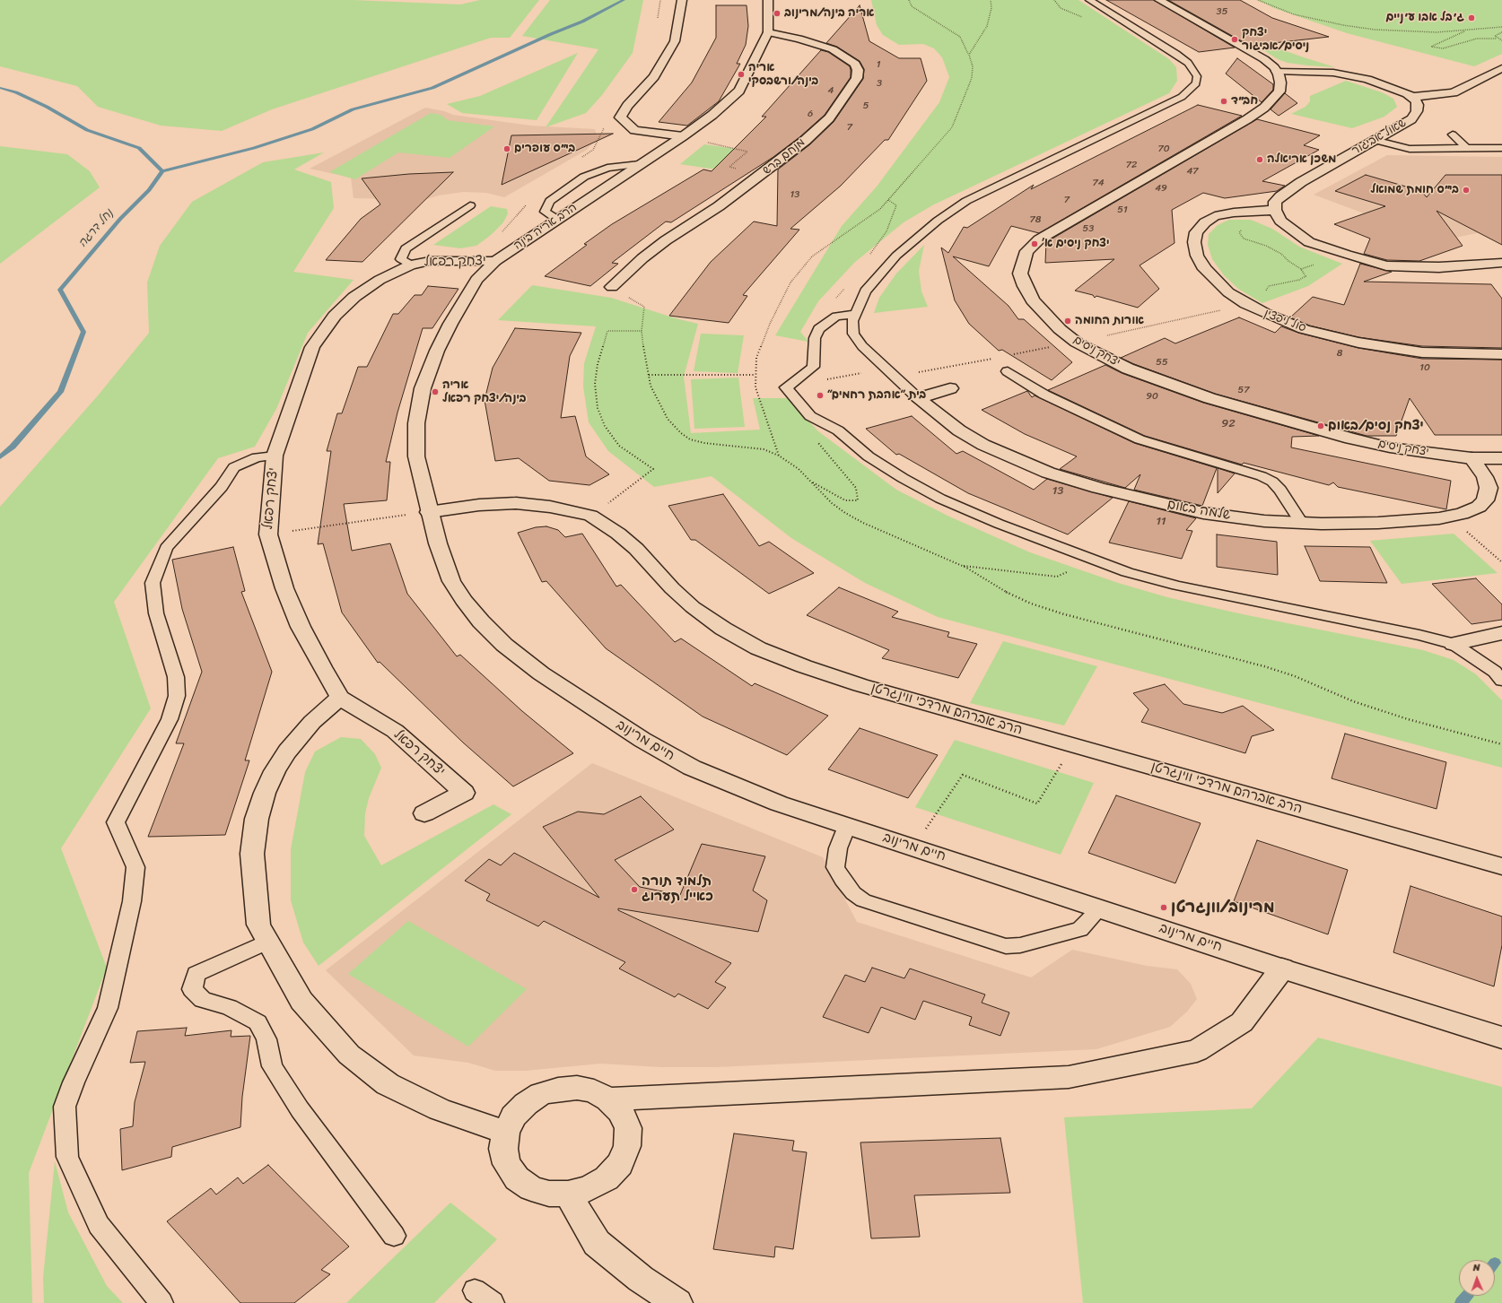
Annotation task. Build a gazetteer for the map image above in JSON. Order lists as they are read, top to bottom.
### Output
{
  "streets": {
    "street": [
      "שאול אביגור",
      "מנחם ברש",
      "הרב אריה בינה",
      "יצחק רפאל",
      "סול ליפצין",
      "יצחק ניסים",
      "שלמה באום",
      "הרב אברהם מרדכי ווינגרטן",
      "חיים מרינוב"
    ]
  },
  "crossings": [
    ["שאול אביגור", "סול ליפצין"],
    ["מנחם ברש", "הרב אריה בינה"],
    ["הרב אריה בינה", "יצחק רפאל"],
    ["הרב אריה בינה", "הרב אברהם מרדכי ווינגרטן"],
    ["הרב אריה בינה", "חיים מרינוב"],
    ["יצחק ניסים", "שלמה באום"],
    ["הרב אברהם מרדכי ווינגרטן", "חיים מרינוב"]
  ],
  "water": ["נחל דרגה"],
  "places": [
    "אריה בינה/מרינוב",
    "ג'בל אבו ע'ניים",
    "יצחק ניסים/אביגור",
    "אריה בינה/ורשבסקי",
    "חב\"ד",
    "בי\"ס עופרים",
    "משכן אריאלה",
    "בי\"ס חומת שמואל",
    "יצחק ניסים א׳",
    "אורות החומה",
    "אריה בינה/יצחק רפאל",
    "בית ״אהבת רחמים״",
    "יצחק נסים/באום",
    "תלמוד תורה כאייל תערוג",
    "מרינוב/וונגרטן"
  ],
  "house_numbers": [
    "35",
    "1",
    "3",
    "4",
    "5",
    "6",
    "7",
    "70",
    "72",
    "47",
    "74",
    "49",
    "13",
    "7",
    "51",
    "78",
    "53",
    "8",
    "55",
    "10",
    "57",
    "90",
    "92",
    "13",
    "11"
  ],
  "north": "top"
}
